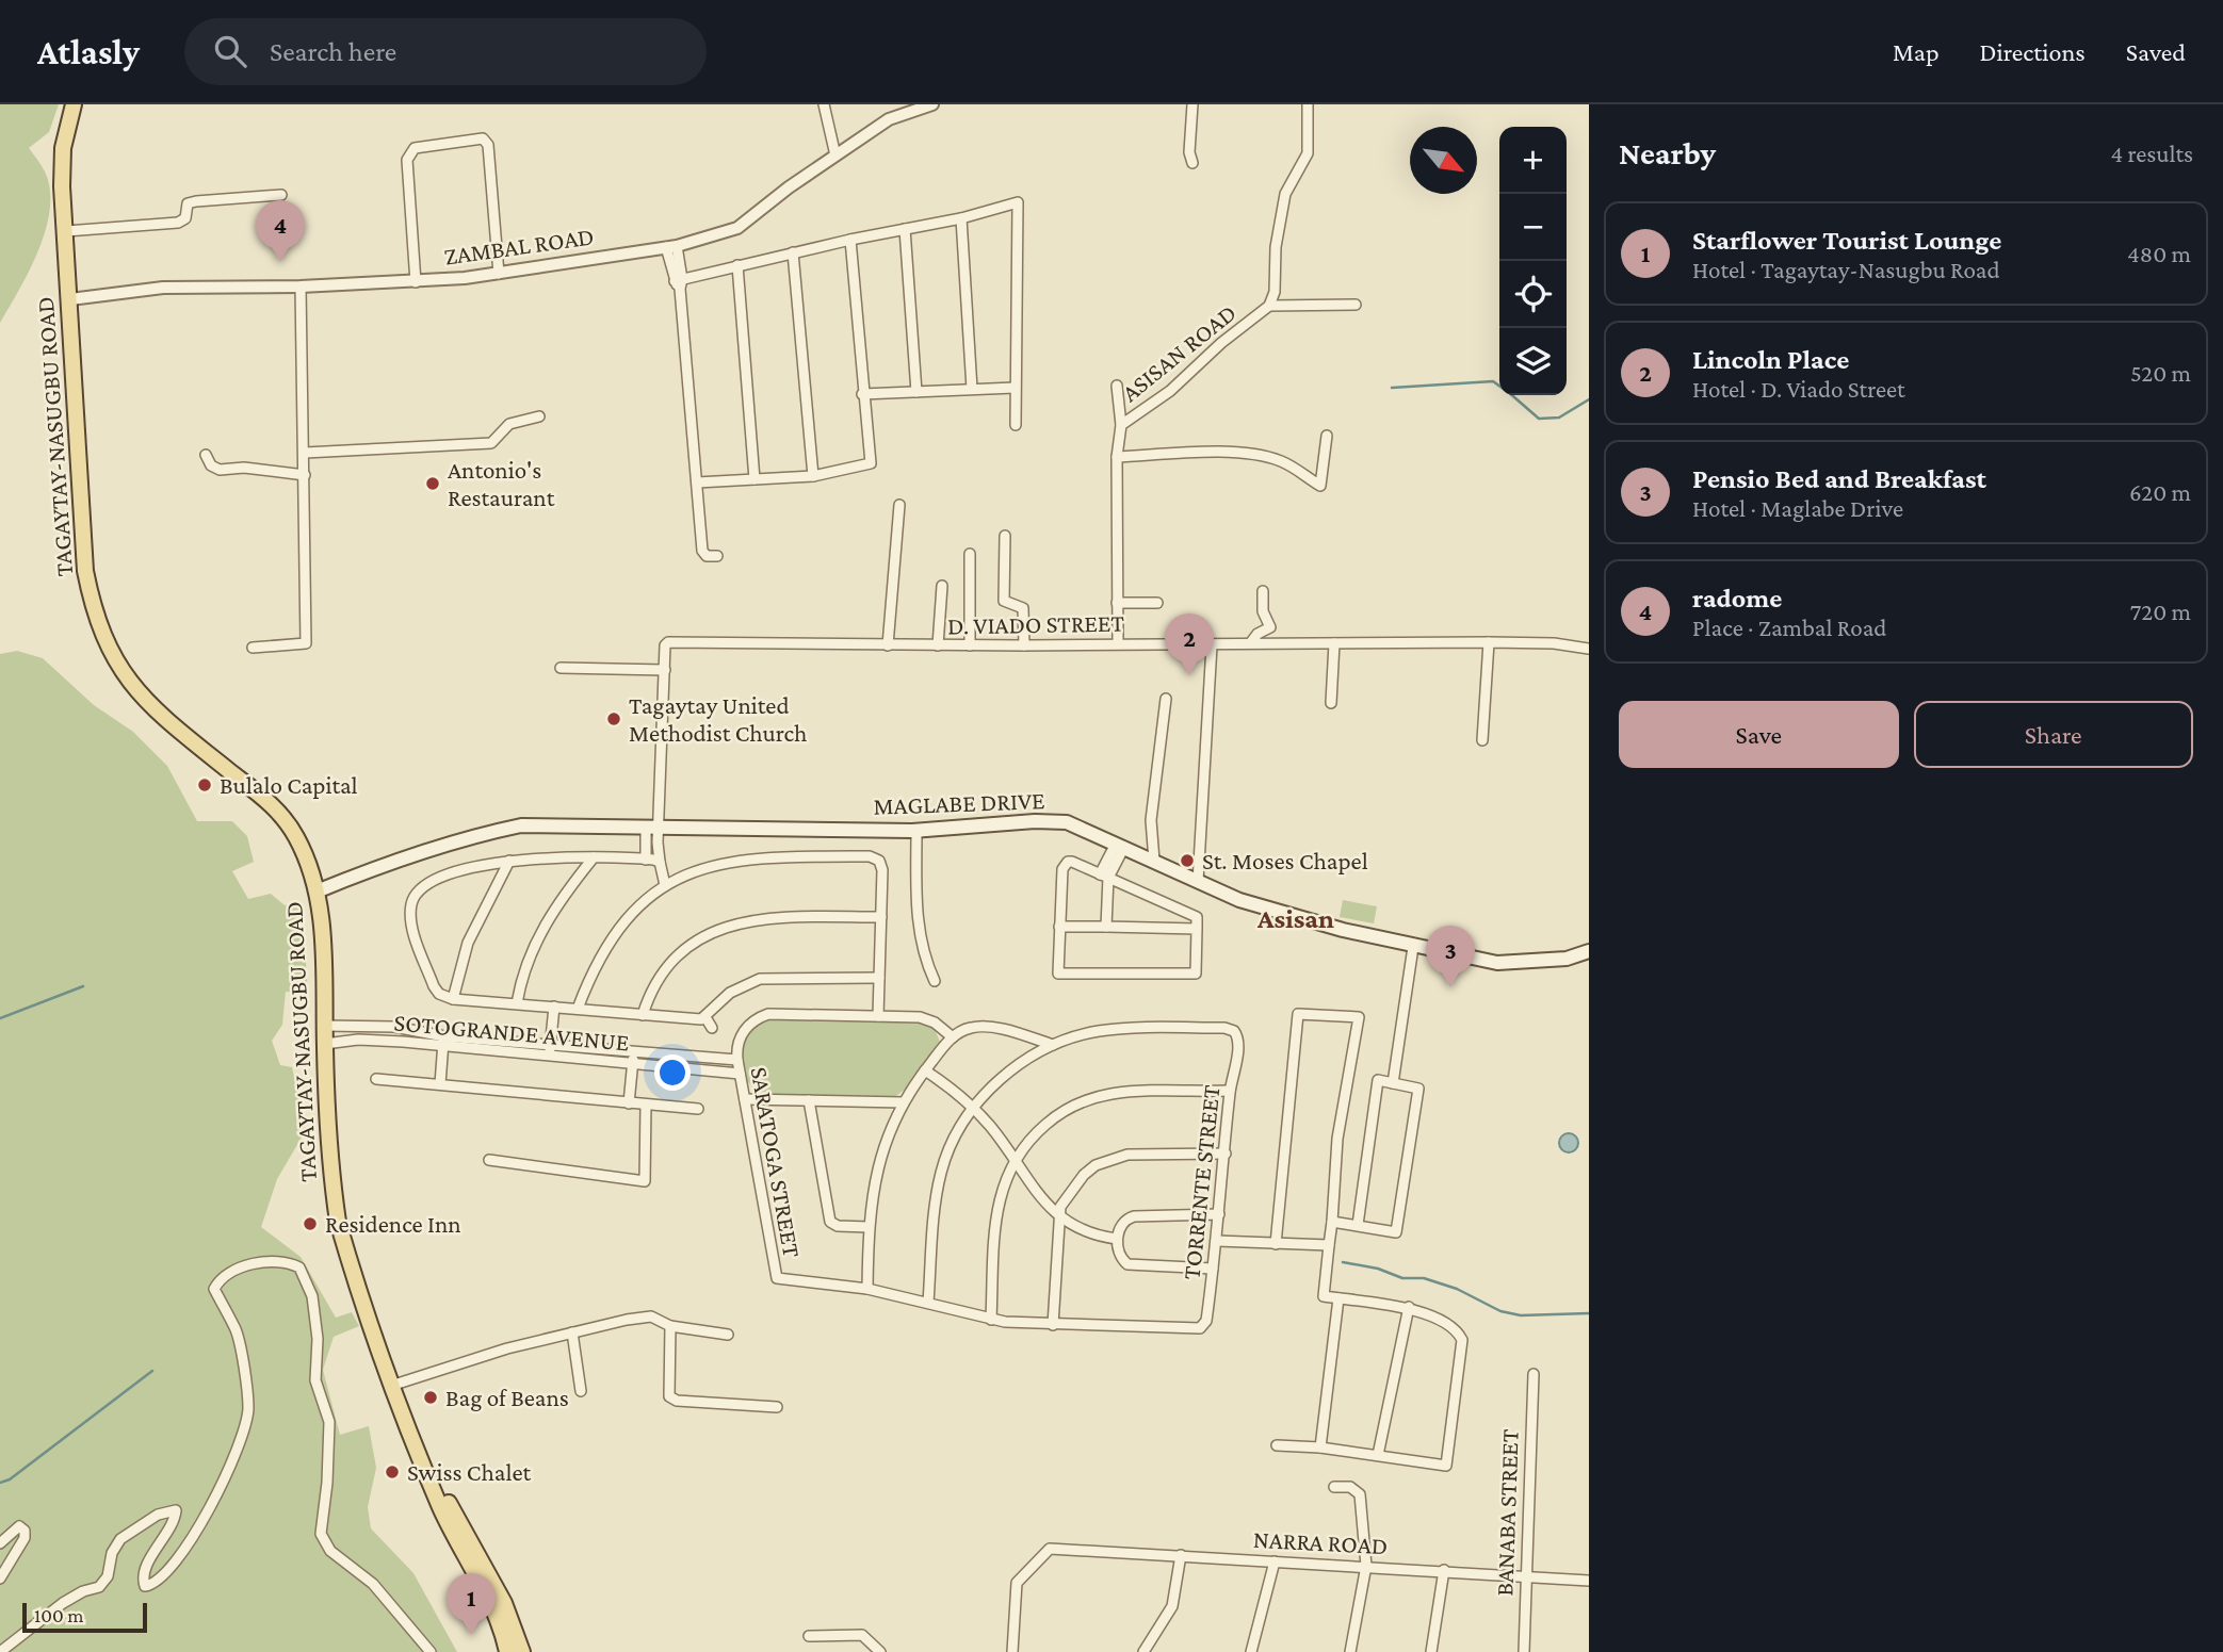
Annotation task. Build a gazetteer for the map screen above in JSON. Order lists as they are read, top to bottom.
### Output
{
  "streets": {
    "main road": ["TAGAYTAY-NASUGBU ROAD", "MAGLABE DRIVE"],
    "street": [
      "ZAMBAL ROAD",
      "ASISAN ROAD",
      "D. VIADO STREET",
      "SOTOGRANDE AVENUE",
      "SARATOGA STREET",
      "TORRENTE STREET",
      "BANABA STREET",
      "NARRA ROAD"
    ]
  },
  "crossings": [
    ["ZAMBAL ROAD", "TAGAYTAY-NASUGBU ROAD"],
    ["ASISAN ROAD", "D. VIADO STREET"],
    ["TAGAYTAY-NASUGBU ROAD", "MAGLABE DRIVE"],
    ["TAGAYTAY-NASUGBU ROAD", "SOTOGRANDE AVENUE"],
    ["D. VIADO STREET", "MAGLABE DRIVE"],
    ["SOTOGRANDE AVENUE", "SARATOGA STREET"],
    ["SARATOGA STREET", "TORRENTE STREET"],
    ["BANABA STREET", "NARRA ROAD"]
  ],
  "districts": ["Asisan"],
  "places": [
    "Antonio's Restaurant",
    "Tagaytay United Methodist Church",
    "Bulalo Capital",
    "St. Moses Chapel",
    "Residence Inn",
    "Bag of Beans",
    "Swiss Chalet"
  ],
  "scale_bar": "100 m",
  "north": "bottom right",
  "page": {
    "header": "Atlasly",
    "search": "Search here",
    "nav": ["Map", "Directions", "Saved"],
    "heading": ["Nearby", "4 results"],
    "map_buttons": ["+", "−"],
    "pins": [
      "4",
      "2",
      "3",
      "1"
    ],
    "list": [
      {
        "mark": "1",
        "name": "Starflower Tourist Lounge",
        "note": "Hotel · Tagaytay-Nasugbu Road",
        "value": "480 m"
      },
      {
        "mark": "2",
        "name": "Lincoln Place",
        "note": "Hotel · D. Viado Street",
        "value": "520 m"
      },
      {
        "mark": "3",
        "name": "Pensio Bed and Breakfast",
        "note": "Hotel · Maglabe Drive",
        "value": "620 m"
      },
      {
        "mark": "4",
        "name": "radome",
        "note": "Place · Zambal Road",
        "value": "720 m"
      }
    ],
    "buttons": ["Save", "Share"],
    "scale": "100 m"
  }
}
